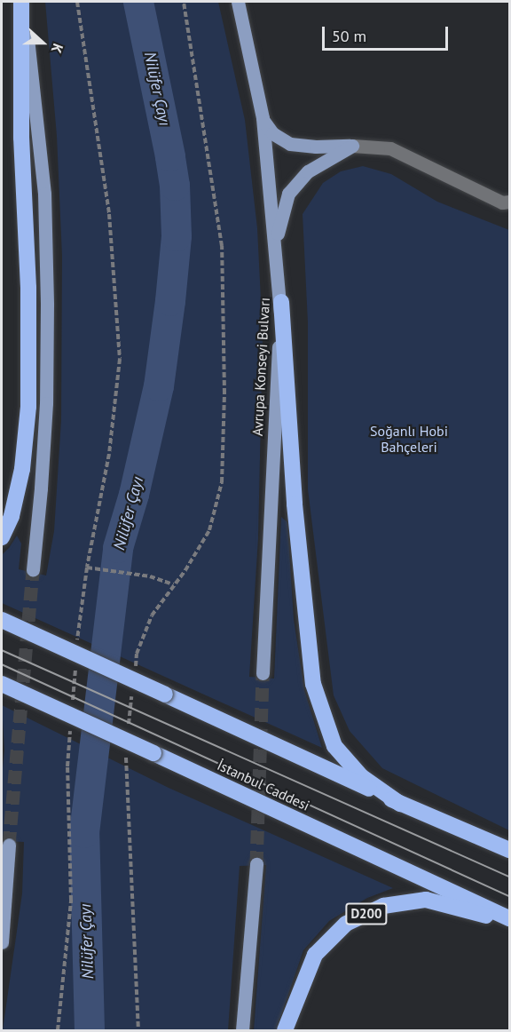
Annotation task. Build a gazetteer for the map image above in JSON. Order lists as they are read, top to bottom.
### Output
{
  "streets": {
    "highway": ["İstanbul Caddesi", "D200"],
    "main road": ["Avrupa Konseyi Bulvarı"]
  },
  "crossings": [
    ["İstanbul Caddesi", "D200"]
  ],
  "water": ["Nilüfer Çayı"],
  "parks": ["Soğanlı Hobi Bahçeleri"],
  "scale_bar": "50 m",
  "north": "right"
}
